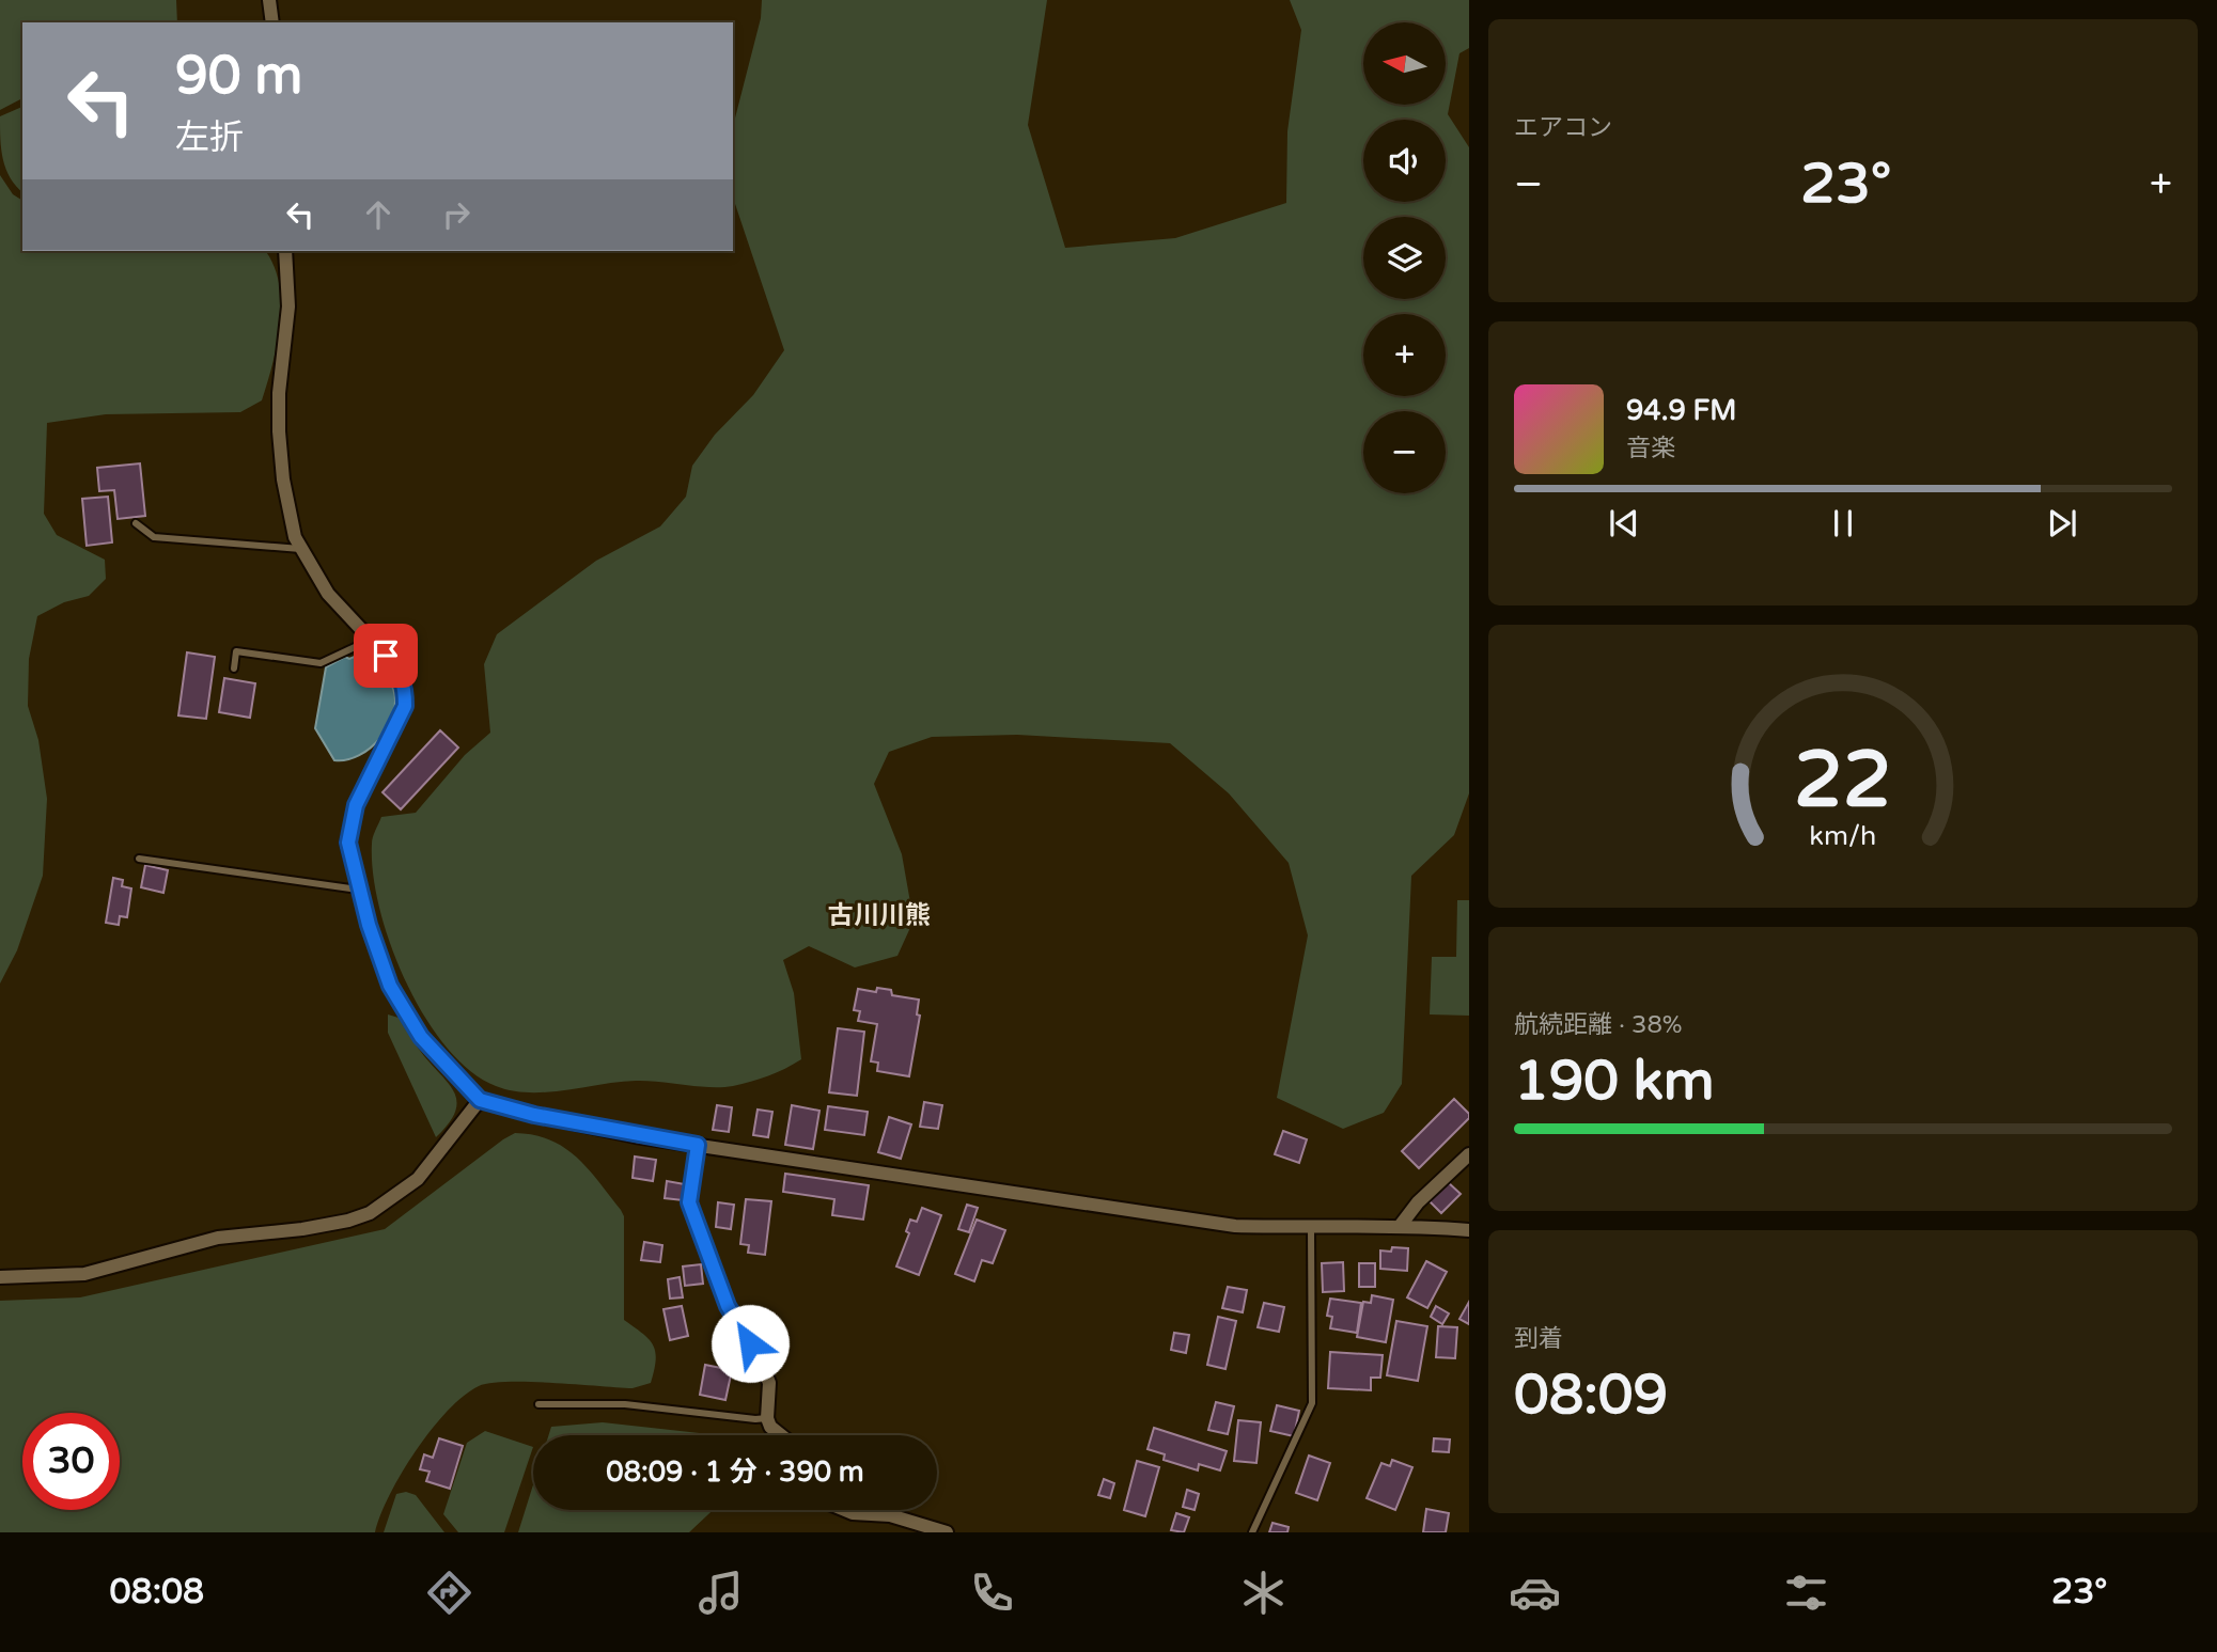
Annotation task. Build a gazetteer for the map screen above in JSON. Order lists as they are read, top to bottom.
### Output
{
  "districts": ["古川川熊"],
  "north": "left",
  "page": {
    "tile": [
      "エアコン",
      ["航続距離 · 38%", "190 km"],
      ["到着", "08:09"]
    ],
    "map_buttons": ["+", "−"],
    "turn": ["90 m", "左折"],
    "heat": ["−", "23°", "+"],
    "song": ["94.9 FM", "音楽"],
    "limit": "30",
    "trip": "08:09 · 1 分 · 390 m",
    "tabs": ["08:08", "23°"],
    "gauge": ["22", "km/h"]
  }
}
